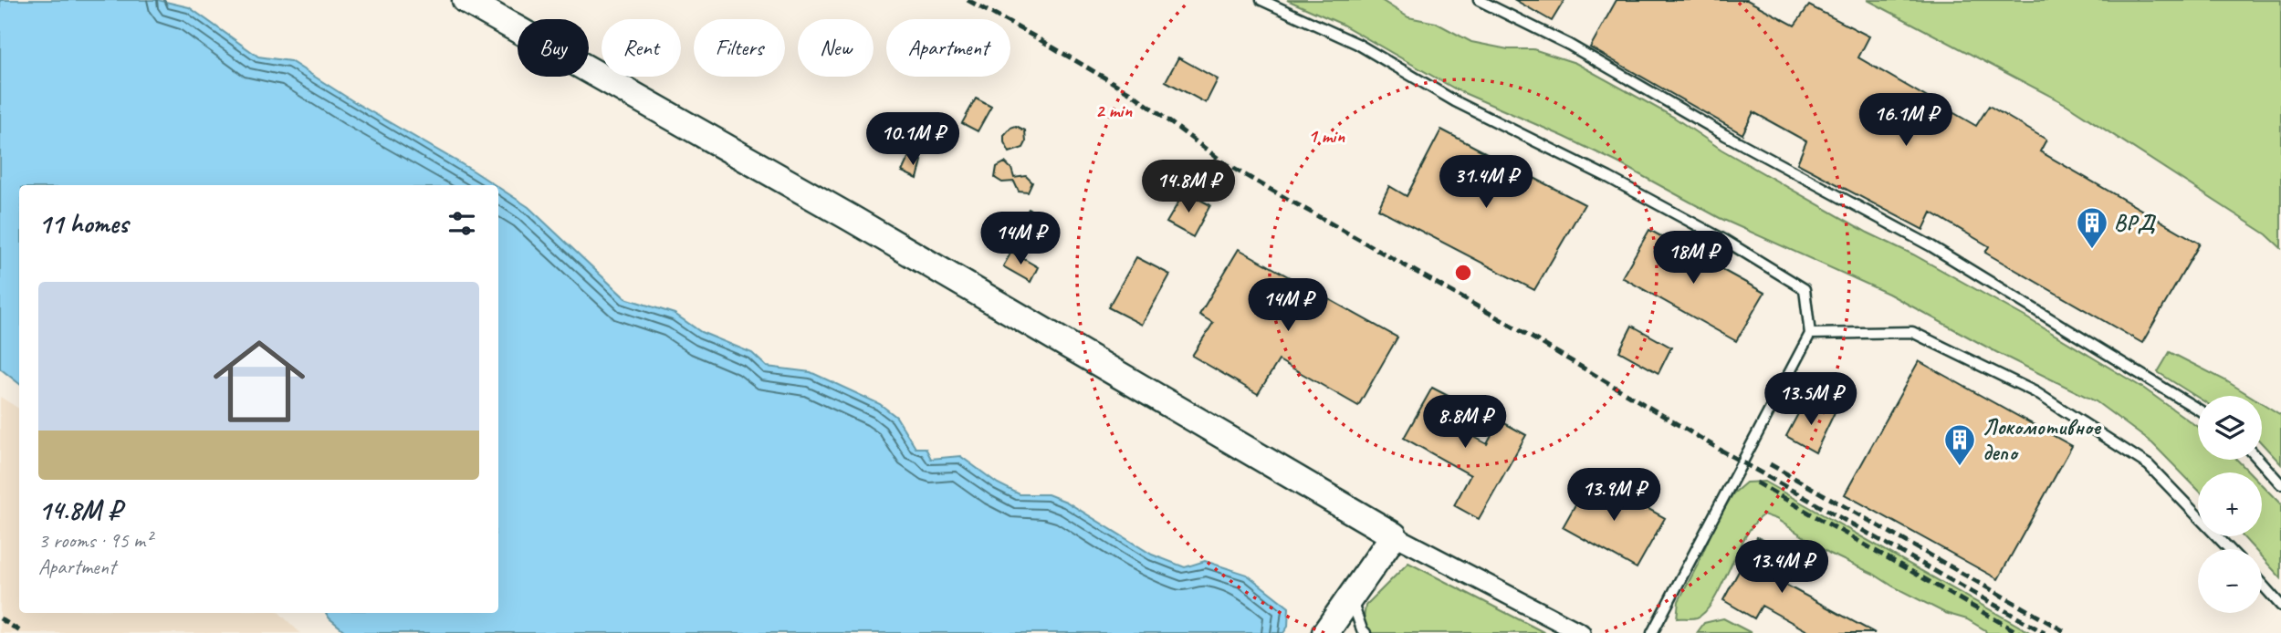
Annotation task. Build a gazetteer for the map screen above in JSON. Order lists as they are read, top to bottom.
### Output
{
  "places": {
    "building": ["ВРД", "Локомотивное депо"]
  },
  "page": {
    "chip": [
      "Buy",
      "Rent",
      "Filters",
      "New",
      "Apartment"
    ],
    "price": [
      "16.1M ₽",
      "10.1M ₽",
      "31.4M ₽",
      "14.8M ₽",
      "14M ₽",
      "18M ₽",
      "14M ₽",
      "13.5M ₽",
      "8.8M ₽",
      "13.9M ₽",
      "13.4M ₽"
    ],
    "heading": "11 homes",
    "list": [
      {
        "name": "14.8M ₽",
        "note": "3 rooms · 95 m² · Apartment"
      }
    ],
    "map_buttons": ["+", "−"]
  },
  "rings": ["2 min", "1 min"]
}
